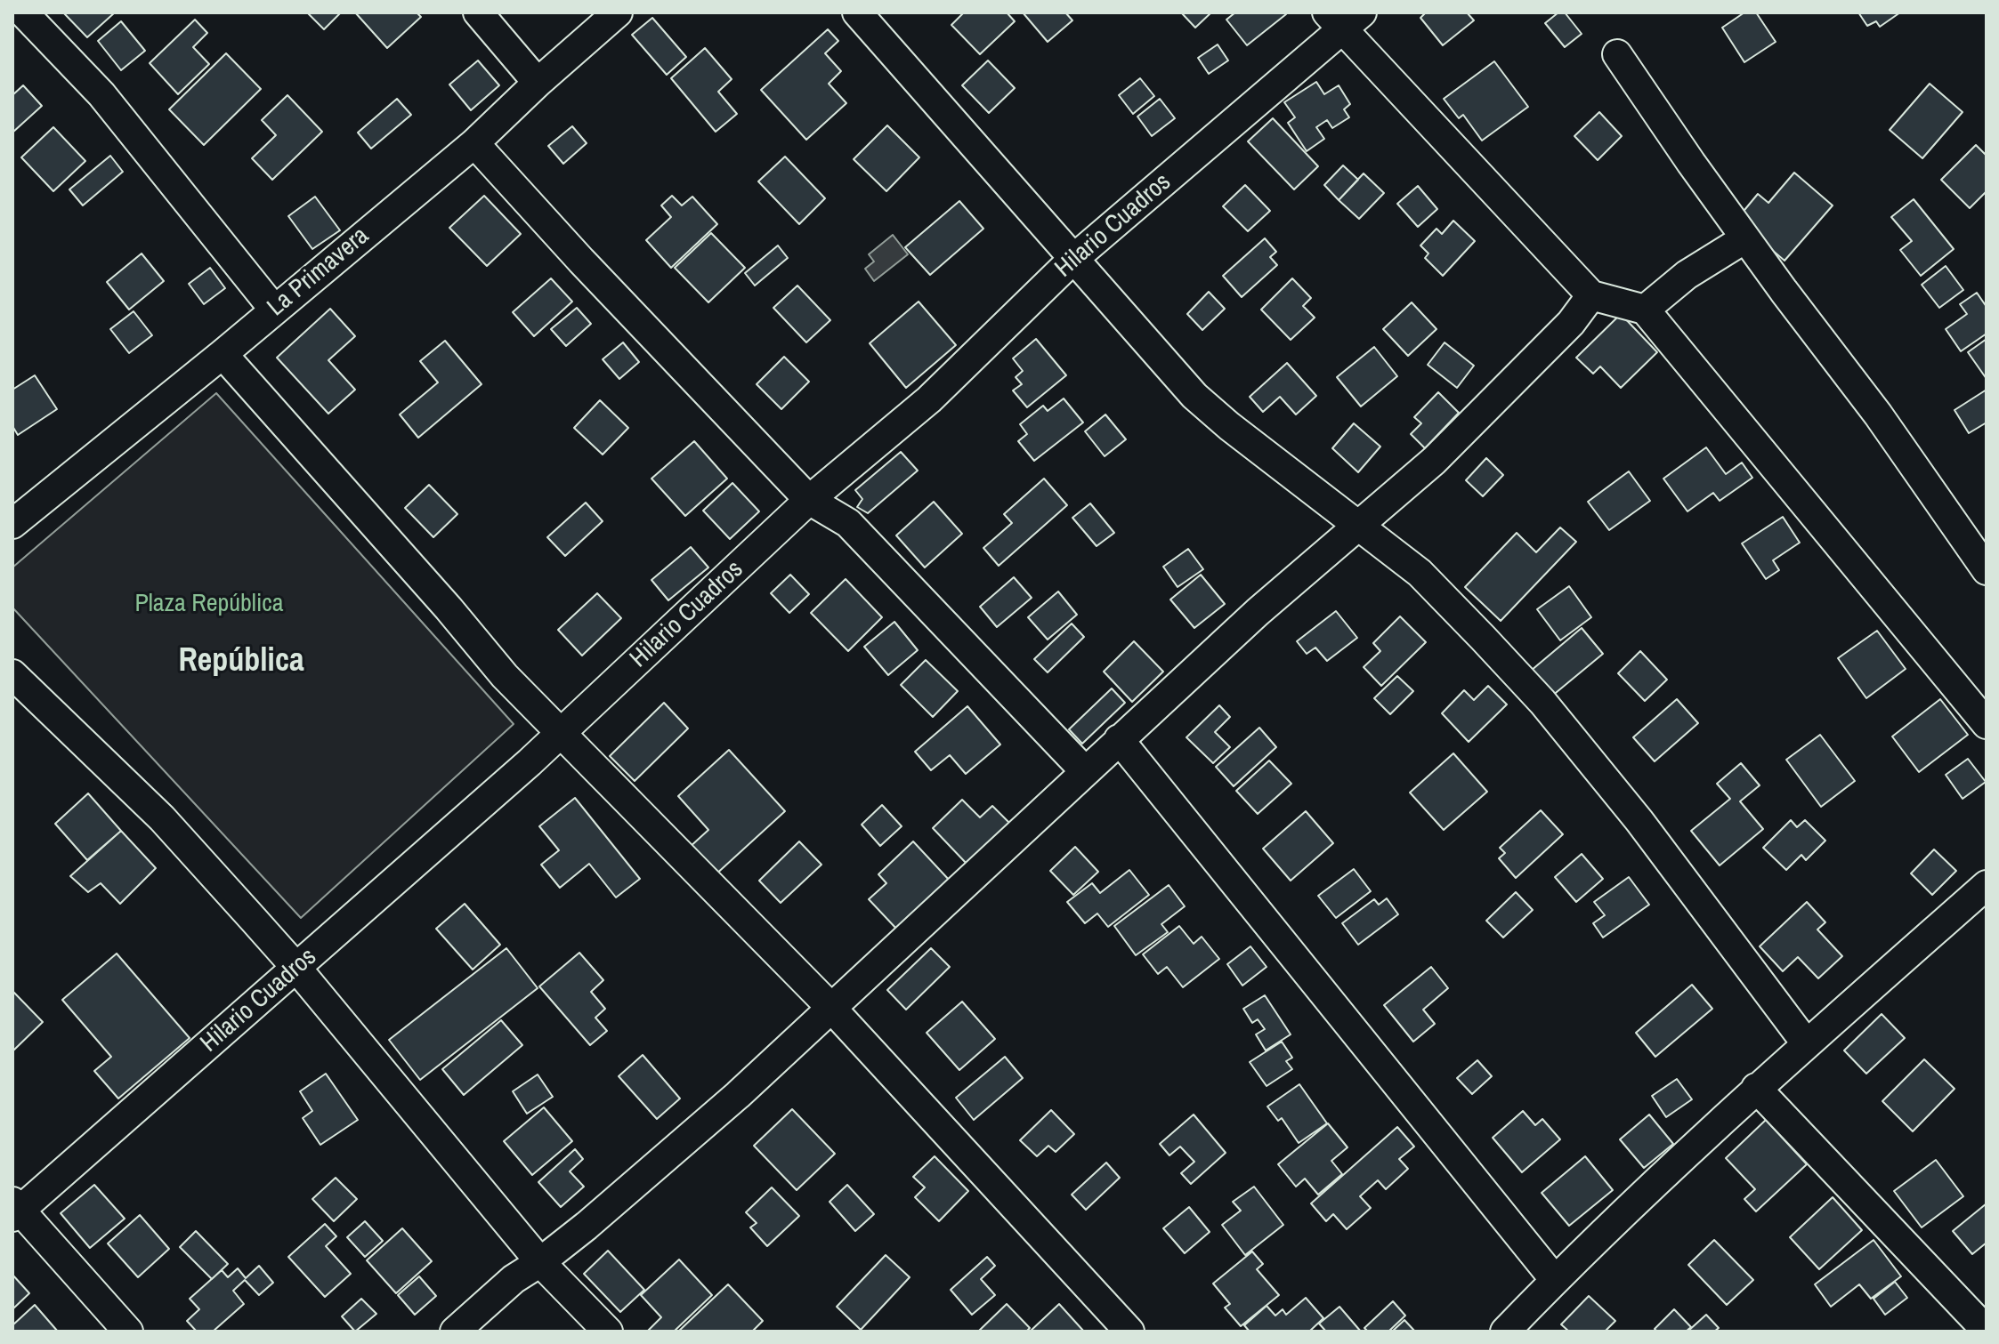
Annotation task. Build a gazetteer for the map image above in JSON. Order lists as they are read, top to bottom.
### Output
{
  "streets": {
    "street": ["Hilario Cuadros", "La Primavera"]
  },
  "districts": ["República"],
  "parks": ["Plaza República"]
}
